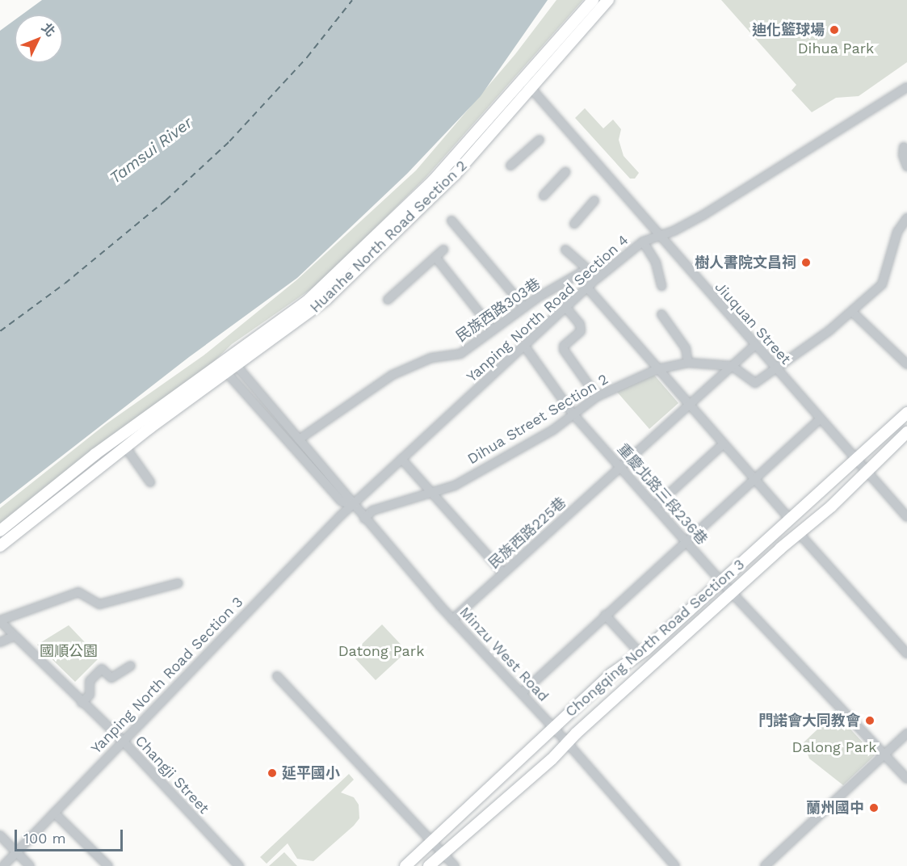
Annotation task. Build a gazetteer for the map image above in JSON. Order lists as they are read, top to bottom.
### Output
{
  "streets": {
    "main road": ["Huanhe North Road Section 2", "Chongqing North Road Section 3"],
    "street": [
      "Yanping North Road Section 4",
      "民族西路303巷",
      "Jiuquan Street",
      "Dihua Street Section 2",
      "重慶北路三段236巷",
      "民族西路225巷",
      "Minzu West Road",
      "Yanping North Road Section 3",
      "Changji Street"
    ]
  },
  "crossings": [
    ["Huanhe North Road Section 2", "Jiuquan Street"],
    ["Huanhe North Road Section 2", "Minzu West Road"],
    ["Yanping North Road Section 4", "Jiuquan Street"],
    ["Yanping North Road Section 4", "重慶北路三段236巷"],
    ["Yanping North Road Section 4", "Minzu West Road"],
    ["Yanping North Road Section 4", "Yanping North Road Section 3"],
    ["民族西路303巷", "Minzu West Road"],
    ["Jiuquan Street", "民族西路225巷"],
    ["Jiuquan Street", "Chongqing North Road Section 3"],
    ["Dihua Street Section 2", "重慶北路三段236巷"],
    ["Dihua Street Section 2", "民族西路225巷"],
    ["Dihua Street Section 2", "Minzu West Road"],
    ["重慶北路三段236巷", "民族西路225巷"],
    ["重慶北路三段236巷", "Chongqing North Road Section 3"],
    ["民族西路225巷", "Minzu West Road"],
    ["Chongqing North Road Section 3", "Minzu West Road"],
    ["Minzu West Road", "Yanping North Road Section 3"],
    ["Yanping North Road Section 3", "Changji Street"]
  ],
  "water": ["Tamsui River"],
  "parks": [
    "Dihua Park",
    "國順公園",
    "Datong Park",
    "Dalong Park"
  ],
  "places": [
    "迪化籃球場",
    "樹人書院文昌祠",
    "門諾會大同教會",
    "延平國小",
    "蘭州國中"
  ],
  "scale_bar": "100 m",
  "north": "top right"
}
